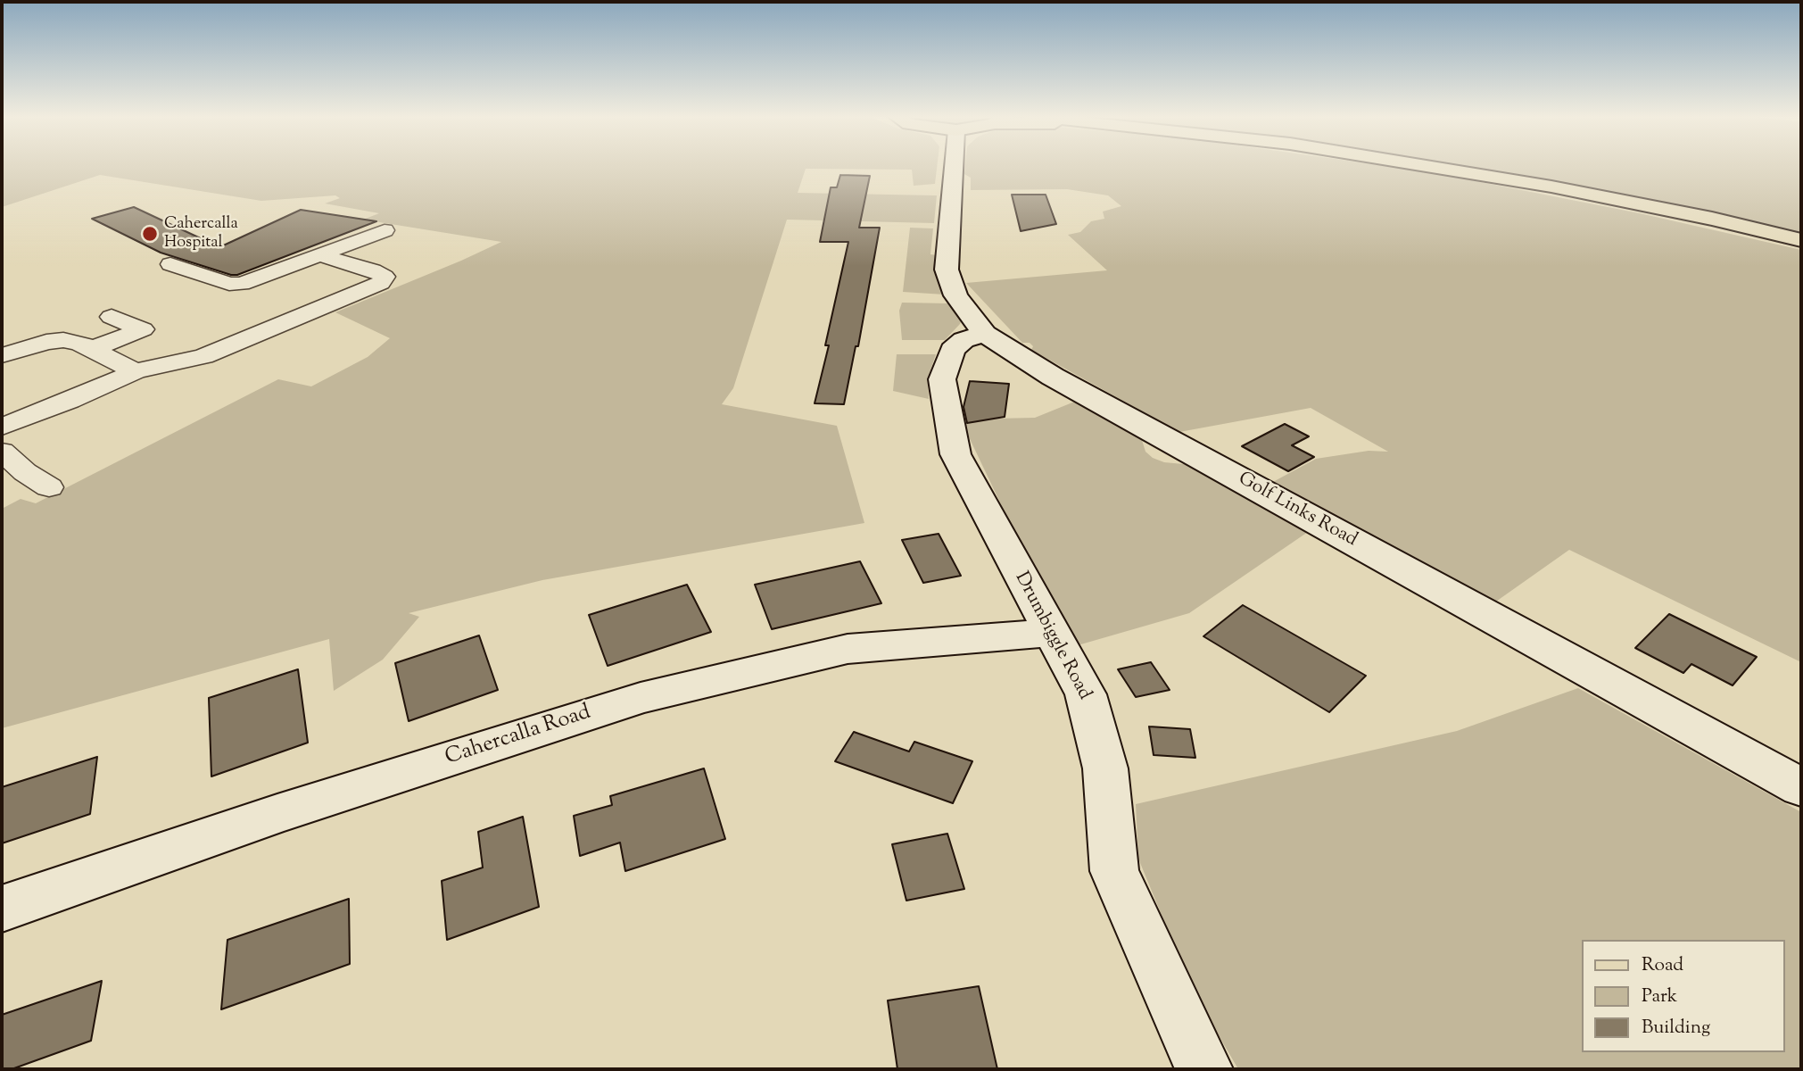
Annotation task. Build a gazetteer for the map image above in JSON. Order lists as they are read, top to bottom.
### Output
{
  "streets": {
    "main road": ["Golf Links Road", "Drumbiggle Road", "Cahercalla Road"]
  },
  "crossings": [
    ["Golf Links Road", "Drumbiggle Road"],
    ["Drumbiggle Road", "Cahercalla Road"]
  ],
  "places": ["Cahercalla Hospital"],
  "legend": ["Road", "Park", "Building"]
}
